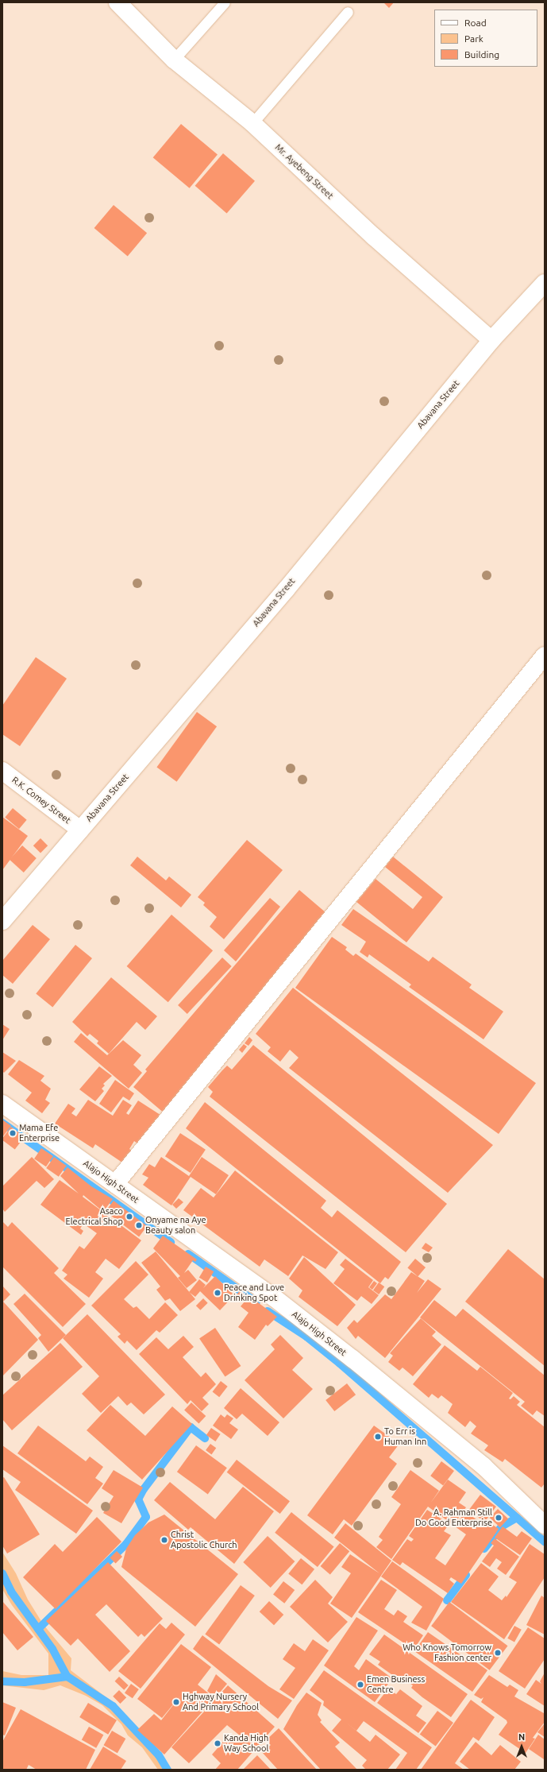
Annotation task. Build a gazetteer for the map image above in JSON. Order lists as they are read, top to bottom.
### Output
{
  "streets": {
    "street": [
      "Mr. Ayebeng Street",
      "Abavana Street",
      "R.K. Comey Street",
      "Alajo High Street"
    ]
  },
  "crossings": [
    ["Mr. Ayebeng Street", "Abavana Street"],
    ["Abavana Street", "R.K. Comey Street"]
  ],
  "places": [
    "Mama Efe Enterprise",
    "Asaco Electrical Shop",
    "Onyame na Aye Beauty salon",
    "Peace and Love Drinking Spot",
    "To Err is Human Inn",
    "A. Rahman Still Do Good Enterprise",
    "Christ Apostolic Church",
    "Who Knows Tomorrow Fashion center",
    "Emen Business Centre",
    "Hghway Nursery And Primary School",
    "Kanda High Way School"
  ],
  "legend": ["Road", "Park", "Building"],
  "north": "top"
}
